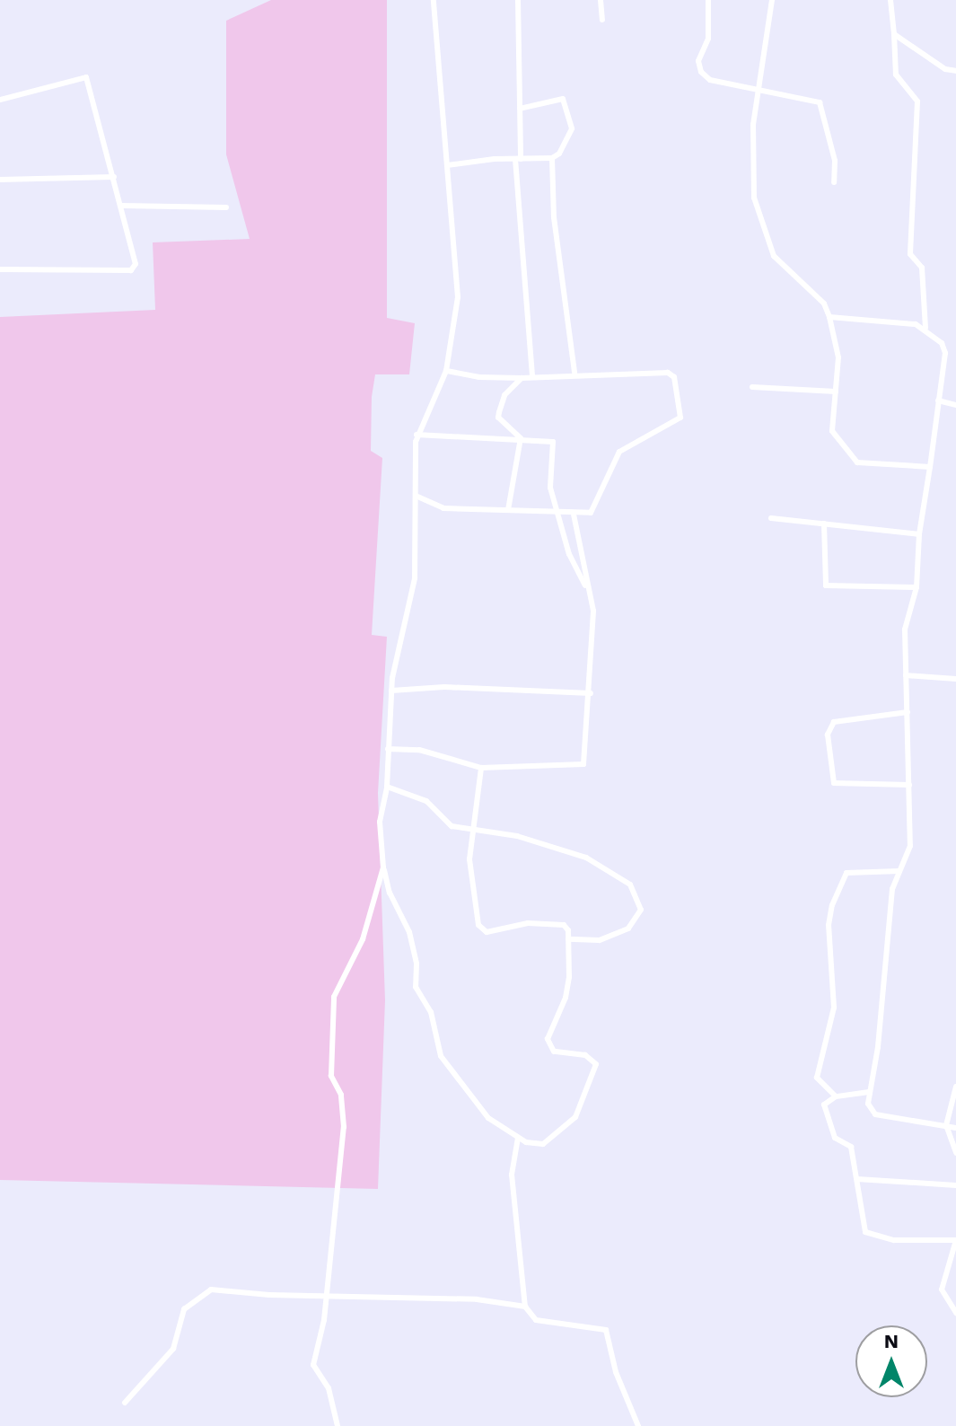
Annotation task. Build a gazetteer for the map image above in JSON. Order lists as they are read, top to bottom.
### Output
{
  "north": "top"
}
